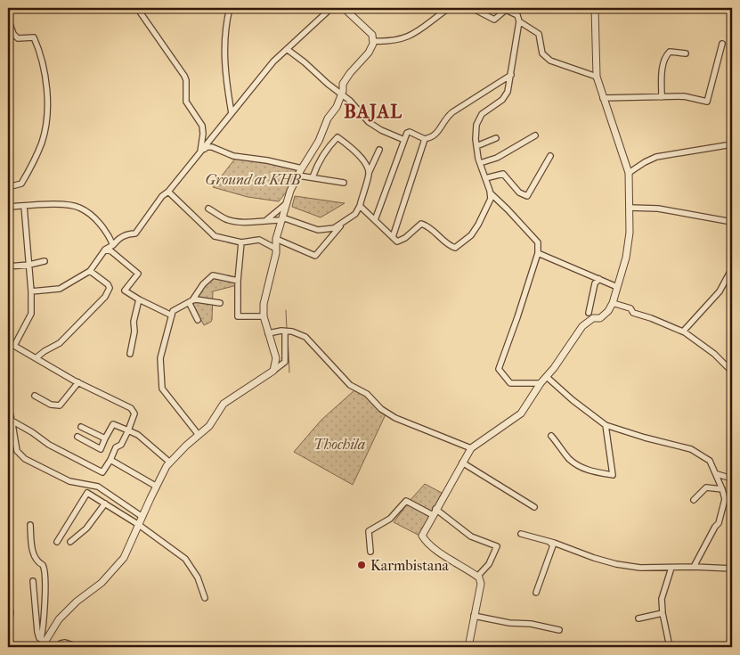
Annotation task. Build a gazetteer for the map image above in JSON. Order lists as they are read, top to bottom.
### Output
{
  "districts": ["BAJAL"],
  "parks": ["Ground at KHB", "Thochila"],
  "places": ["Karmbistana"]
}
